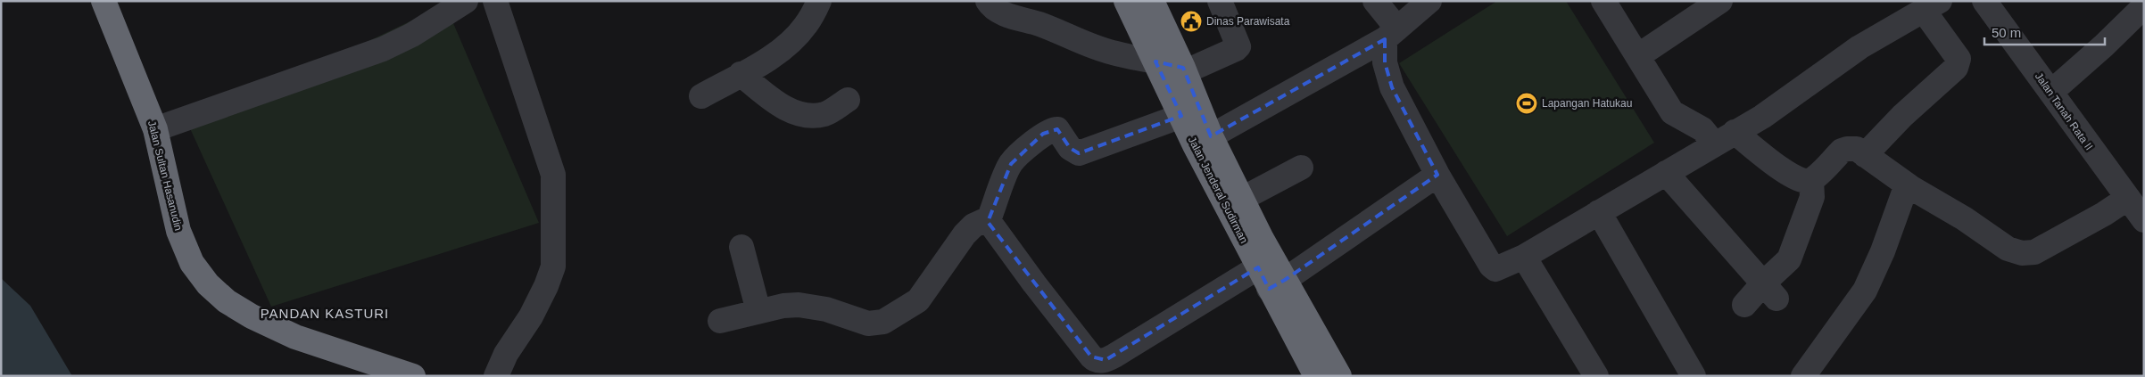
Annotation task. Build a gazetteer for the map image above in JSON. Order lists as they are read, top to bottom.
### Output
{
  "streets": {
    "highway": ["Jalan Sultan Hasanudin", "Jalan Jenderal Sudirman"],
    "street": ["Jalan Tanah Rata II"]
  },
  "districts": ["PANDAN KASTURI"],
  "places": {
    "public building": ["Dinas Parawisata"],
    "sports": ["Lapangan Hatukau"]
  },
  "scale_bar": "50 m"
}
